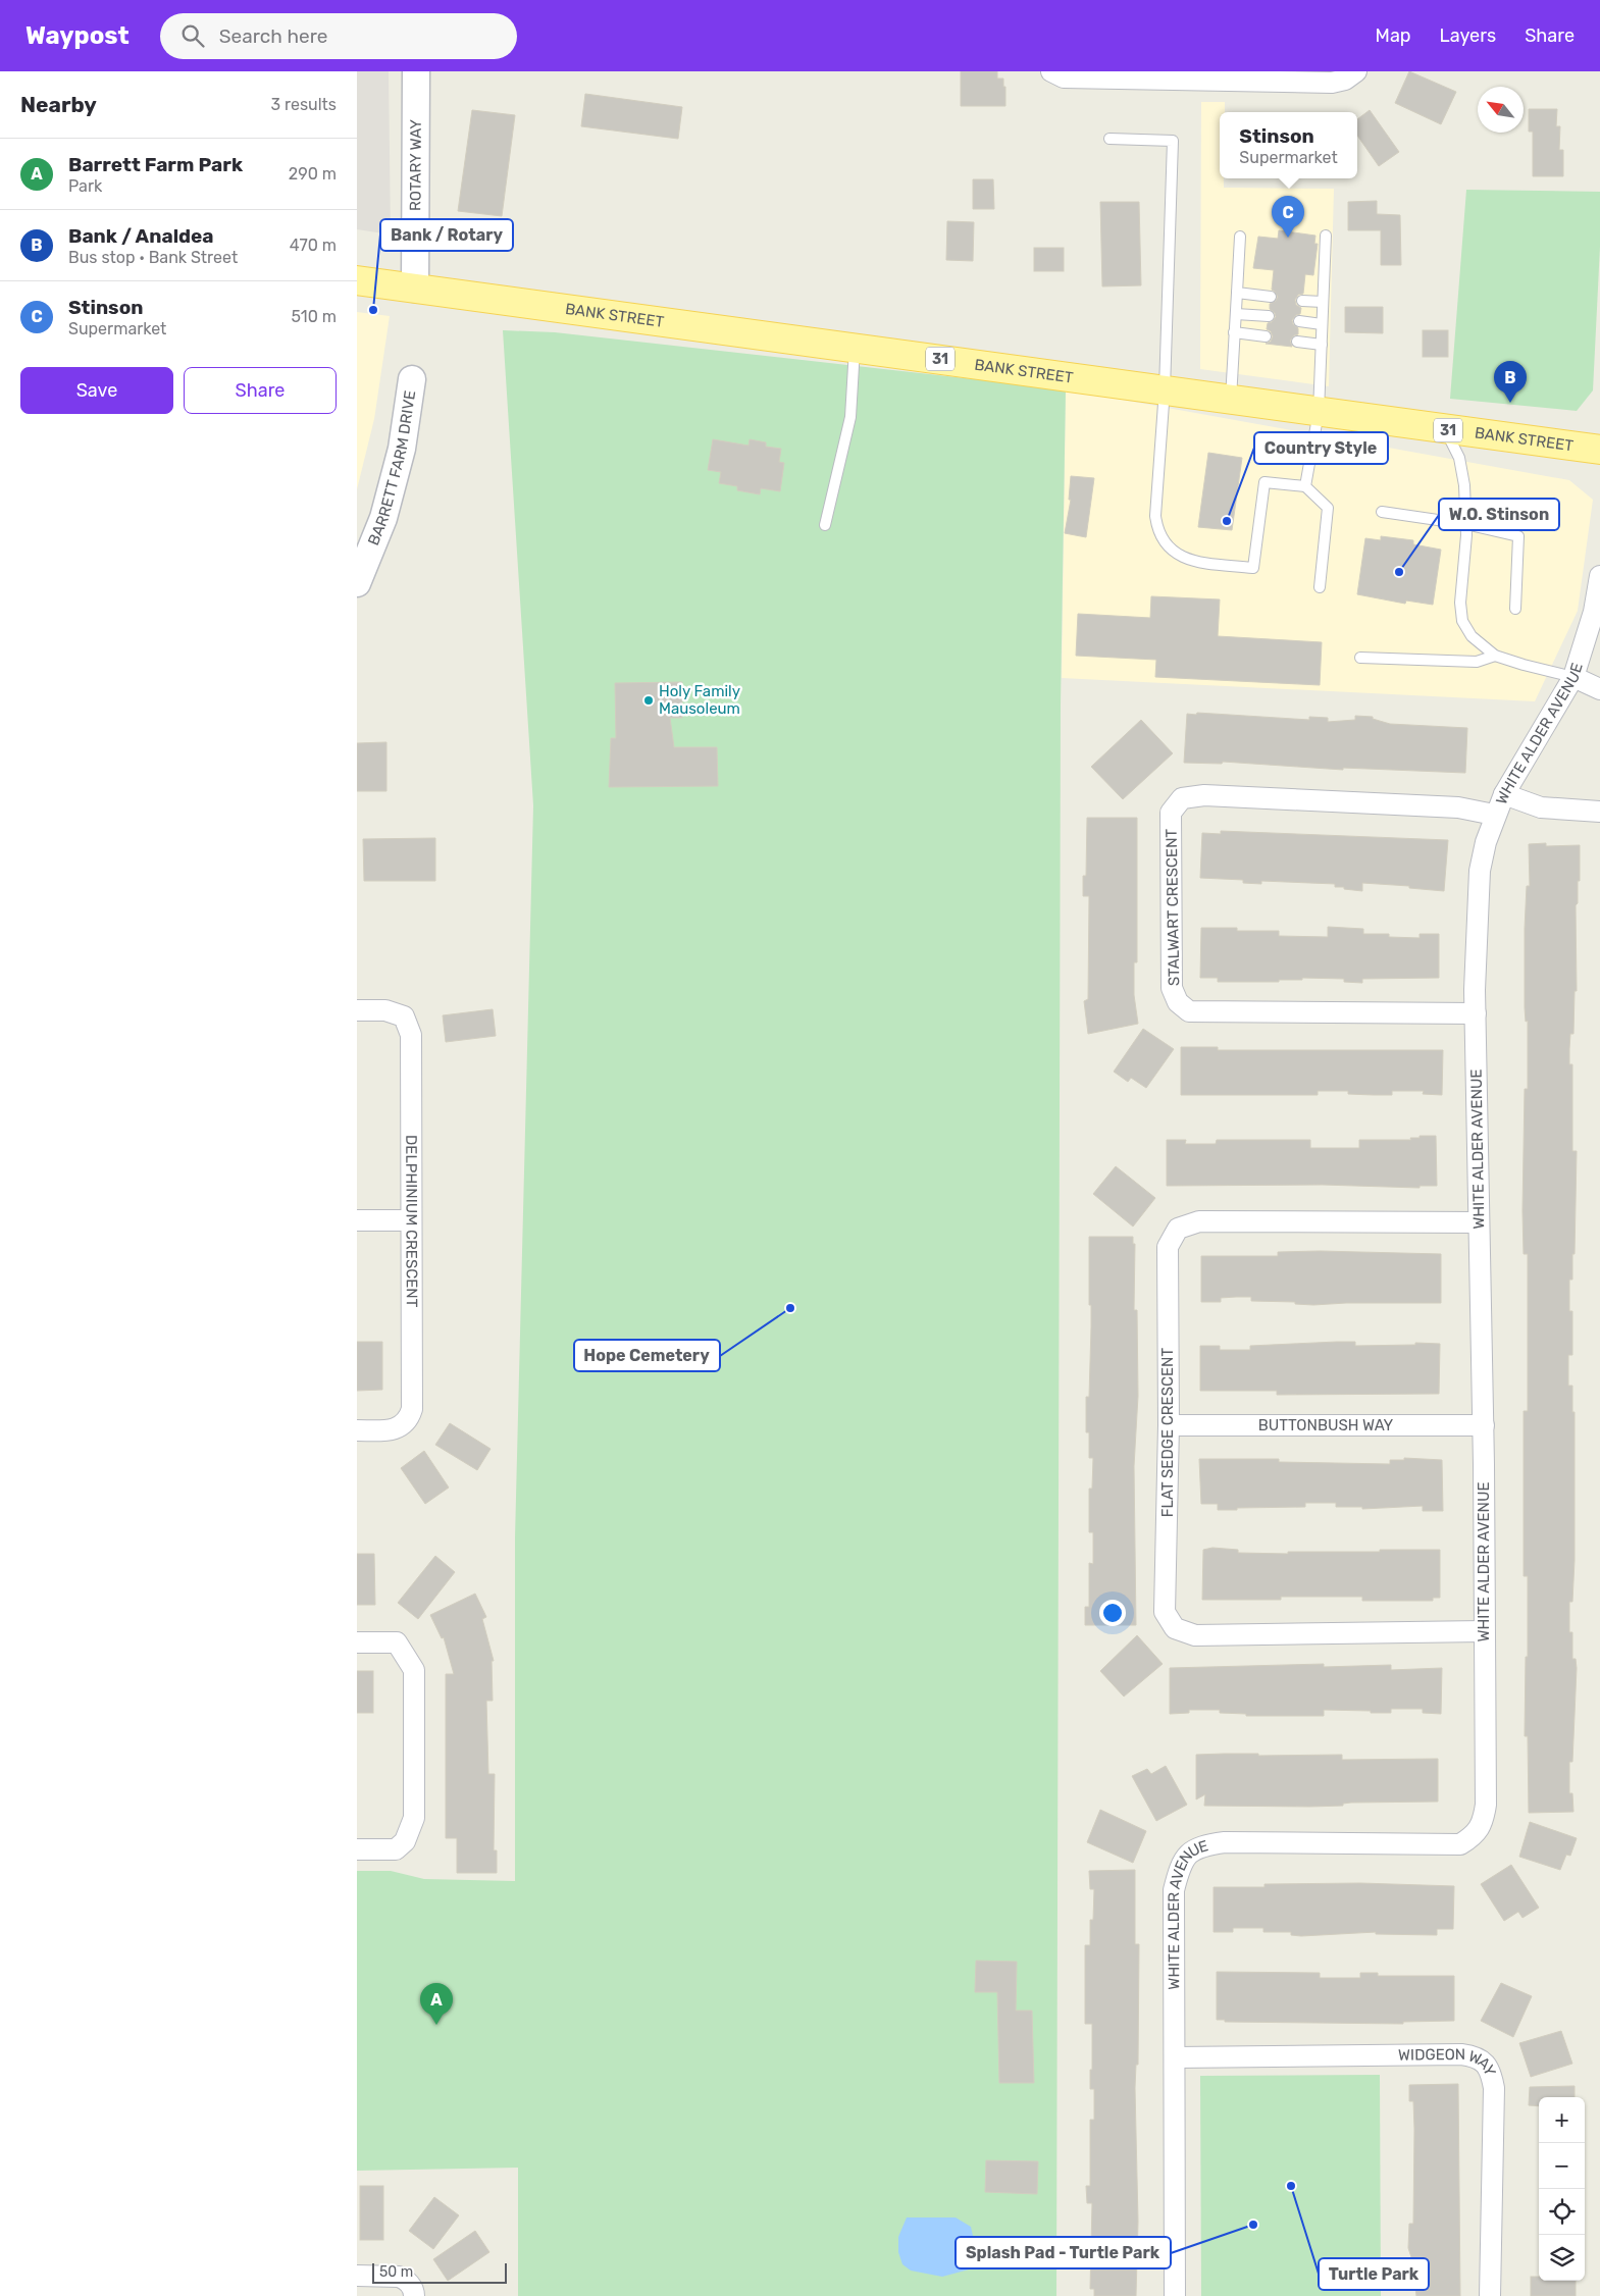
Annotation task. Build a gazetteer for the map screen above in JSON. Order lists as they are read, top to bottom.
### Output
{
  "streets": {
    "main road": ["BANK STREET", "31"],
    "street": [
      "ROTARY WAY",
      "BARRETT FARM DRIVE",
      "WHITE ALDER AVENUE",
      "STALWART CRESCENT",
      "DELPHINIUM CRESCENT",
      "BUTTONBUSH WAY",
      "FLAT SEDGE CRESCENT",
      "WIDGEON WAY"
    ]
  },
  "crossings": [
    ["ROTARY WAY", "BANK STREET"],
    ["WHITE ALDER AVENUE", "STALWART CRESCENT"],
    ["WHITE ALDER AVENUE", "BUTTONBUSH WAY"],
    ["WHITE ALDER AVENUE", "FLAT SEDGE CRESCENT"],
    ["WHITE ALDER AVENUE", "WIDGEON WAY"],
    ["BUTTONBUSH WAY", "FLAT SEDGE CRESCENT"]
  ],
  "places": [
    "Bank / Rotary",
    "Country Style",
    "W.O. Stinson",
    "Holy Family Mausoleum",
    "Hope Cemetery",
    "Turtle Park",
    "Splash Pad - Turtle Park"
  ],
  "scale_bar": "50 m",
  "north": "top left",
  "page": {
    "header": "Waypost",
    "search": "Search here",
    "nav": ["Map", "Layers", "Share"],
    "heading": ["Nearby", "3 results"],
    "popup": ["Stinson", "Supermarket"],
    "list": [
      {
        "mark": "A",
        "name": "Barrett Farm Park",
        "note": "Park",
        "value": "290 m"
      },
      {
        "mark": "B",
        "name": "Bank / Analdea",
        "note": "Bus stop · Bank Street",
        "value": "470 m"
      },
      {
        "mark": "C",
        "name": "Stinson",
        "note": "Supermarket",
        "value": "510 m"
      }
    ],
    "pins": ["C", "B", "A"],
    "buttons": ["Save", "Share"],
    "map_buttons": ["+", "−"],
    "scale": "50 m"
  }
}
